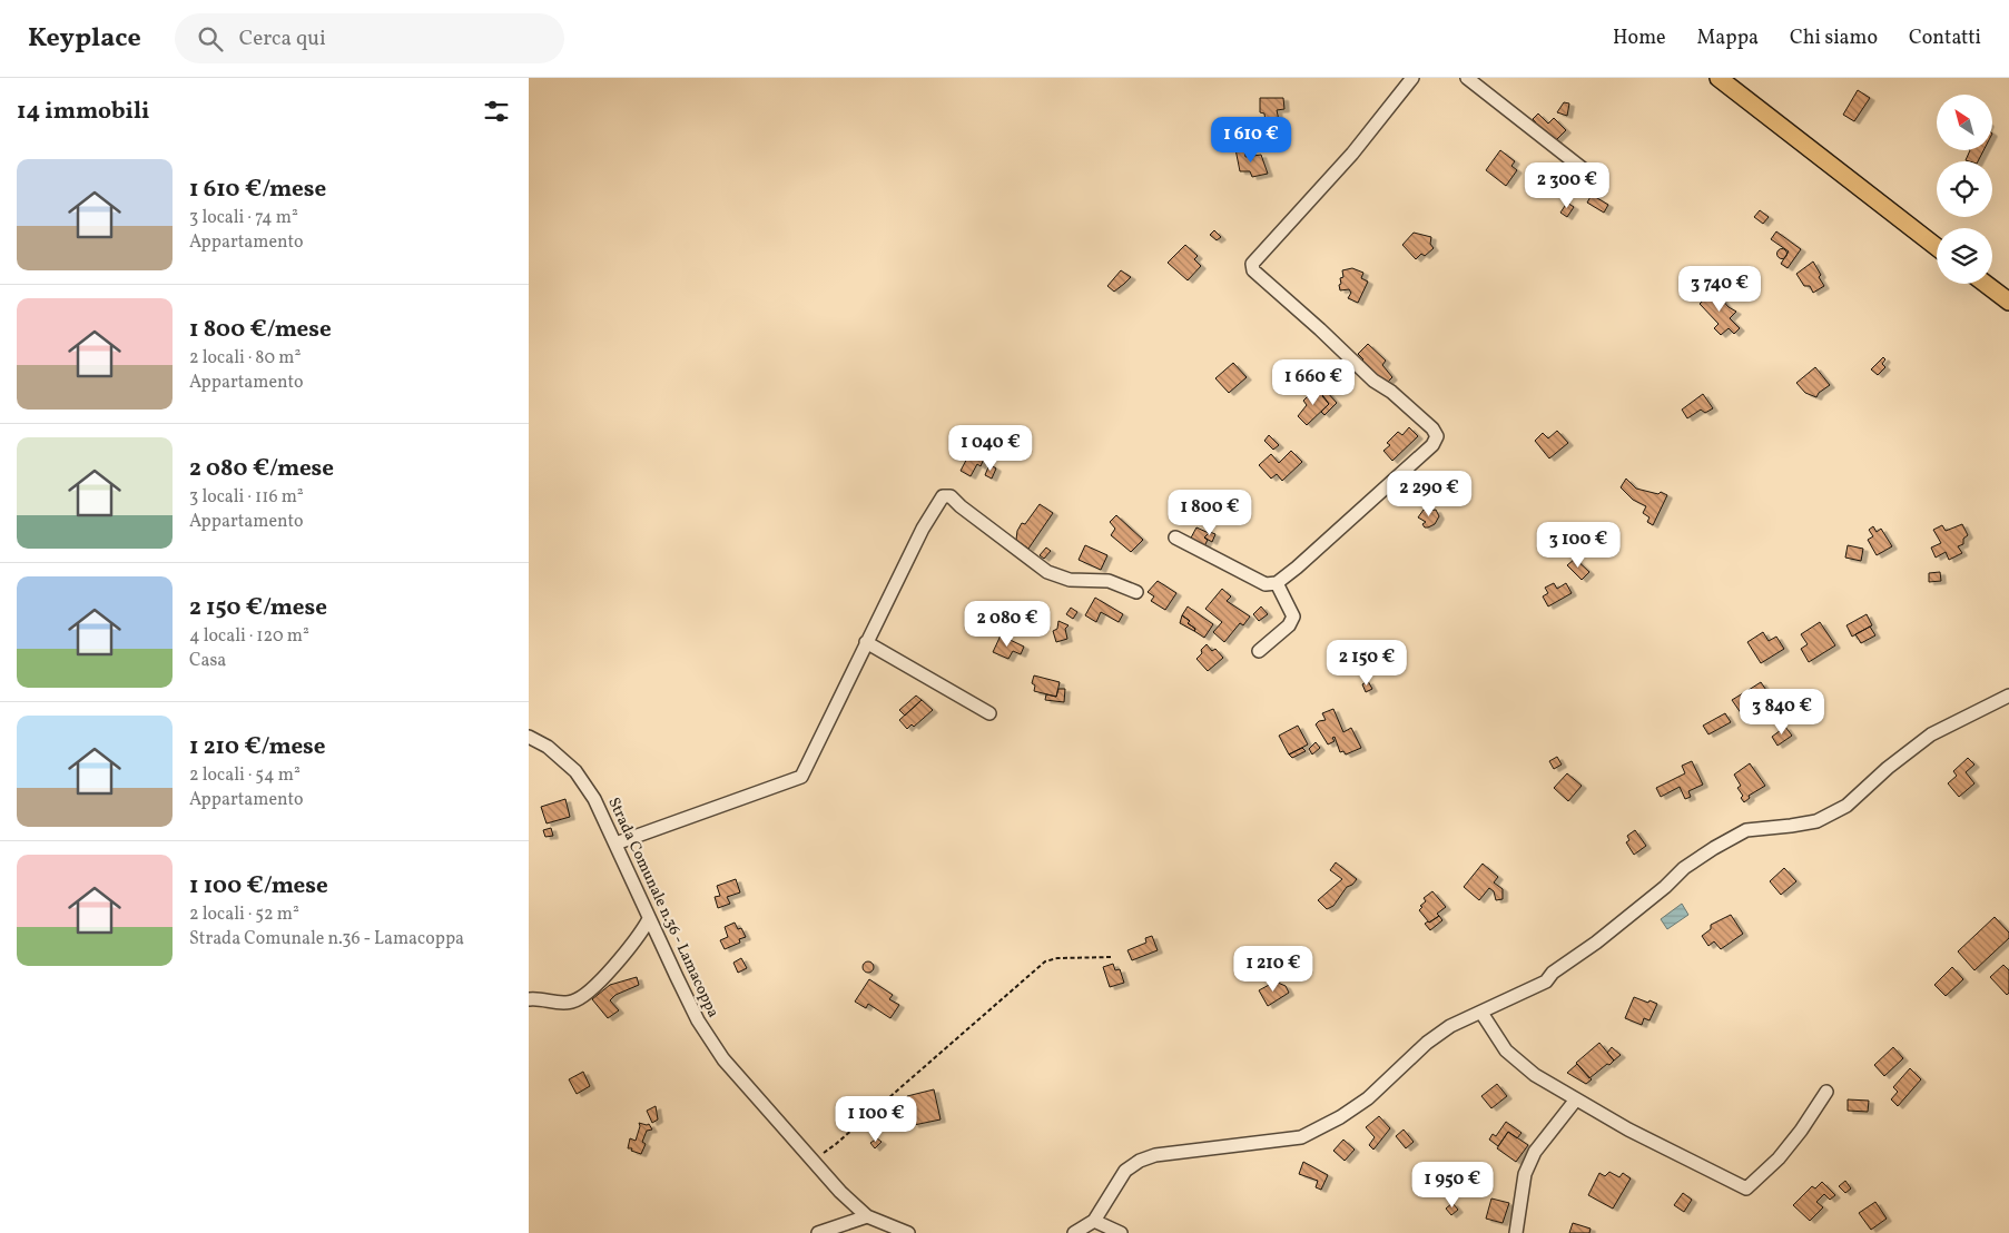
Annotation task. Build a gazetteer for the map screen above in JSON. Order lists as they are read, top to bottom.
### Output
{
  "streets": {
    "street": ["Strada Comunale n.36 - Lamacoppa"]
  },
  "north": "top left",
  "page": {
    "header": "Keyplace",
    "search": "Cerca qui",
    "nav": [
      "Home",
      "Mappa",
      "Chi siamo",
      "Contatti"
    ],
    "heading": "14 immobili",
    "price": [
      "1 610 €",
      "2 300 €",
      "3 740 €",
      "1 660 €",
      "1 040 €",
      "2 290 €",
      "1 800 €",
      "3 100 €",
      "2 080 €",
      "2 150 €",
      "3 840 €",
      "1 210 €",
      "1 100 €",
      "1 950 €"
    ],
    "list": [
      {
        "name": "1 610 €/mese",
        "note": "3 locali · 74 m² · Appartamento"
      },
      {
        "name": "1 800 €/mese",
        "note": "2 locali · 80 m² · Appartamento"
      },
      {
        "name": "2 080 €/mese",
        "note": "3 locali · 116 m² · Appartamento"
      },
      {
        "name": "2 150 €/mese",
        "note": "4 locali · 120 m² · Casa"
      },
      {
        "name": "1 210 €/mese",
        "note": "2 locali · 54 m² · Appartamento"
      },
      {
        "name": "1 100 €/mese",
        "note": "2 locali · 52 m² · Strada Comunale n.36 - Lamacoppa"
      }
    ]
  }
}
